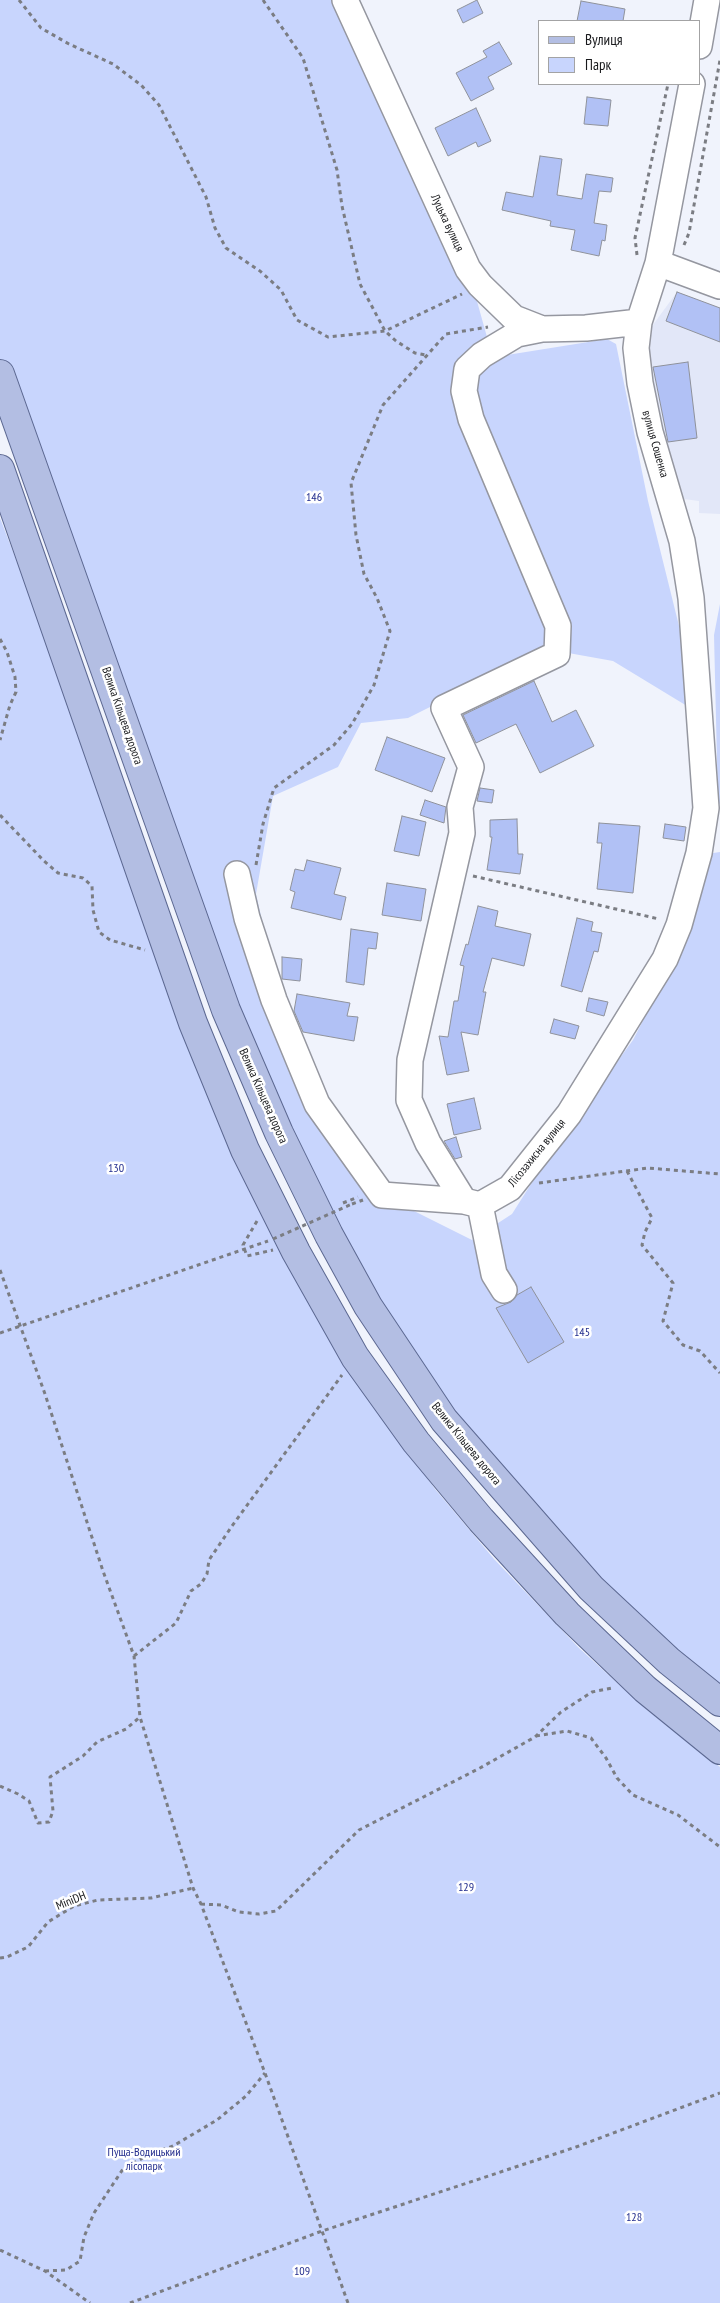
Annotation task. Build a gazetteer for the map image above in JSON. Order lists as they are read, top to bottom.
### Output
{
  "streets": {
    "main road": ["Велика Кільцева дорога"],
    "street": ["Луцька вулиця", "вулиця Сошенка", "Лісозахисна вулиця"],
    "path": ["MiniDH"]
  },
  "crossings": [
    ["Луцька вулиця", "вулиця Сошенка"],
    ["вулиця Сошенка", "Лісозахисна вулиця"]
  ],
  "parks": [
    "146",
    "130",
    "145",
    "129",
    "Пуща-Водицький лісопарк",
    "128",
    "109"
  ],
  "legend": ["Вулиця", "Парк"]
}
